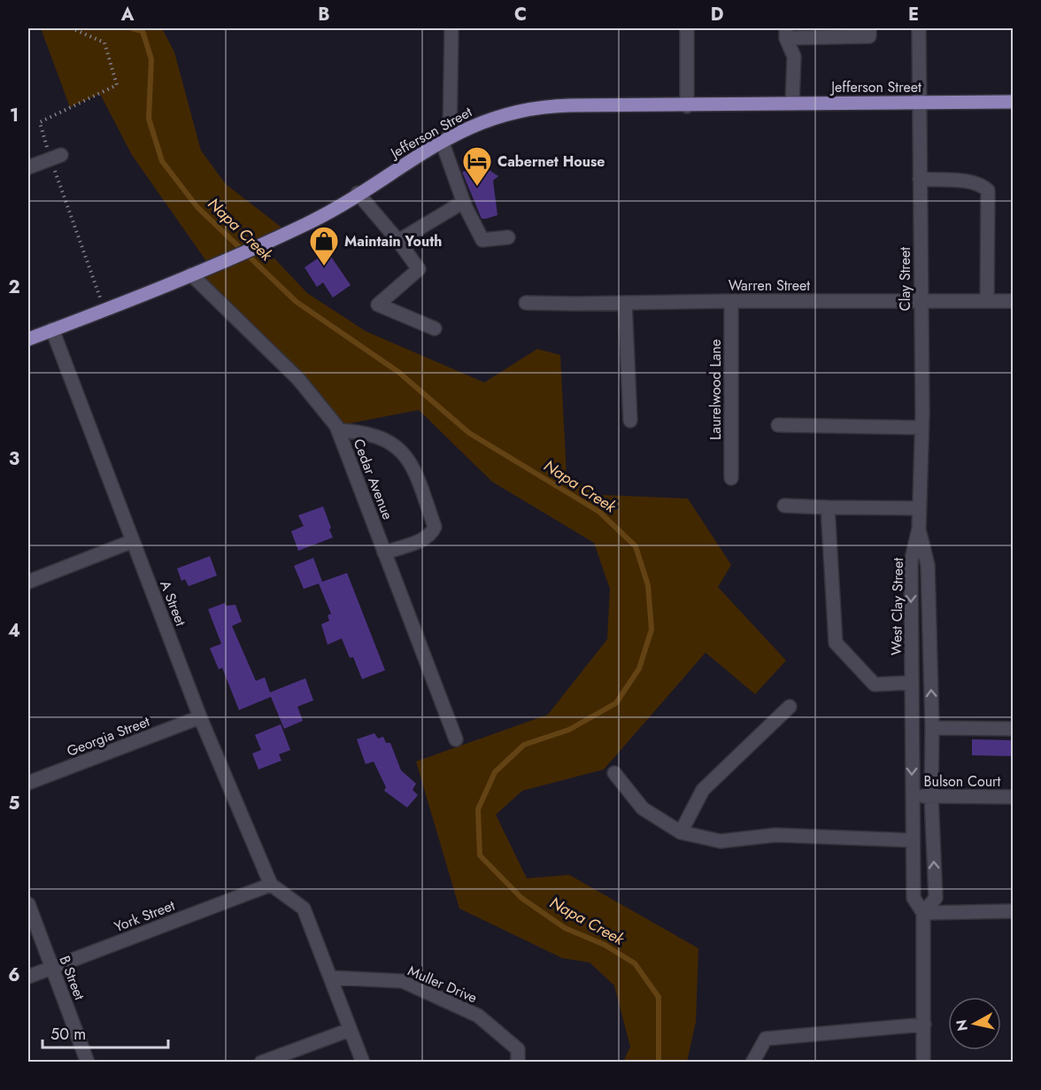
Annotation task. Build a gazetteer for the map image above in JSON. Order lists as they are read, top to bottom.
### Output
{
  "streets": {
    "main road": ["Jefferson Street"],
    "street": [
      "Clay Street",
      "Warren Street",
      "Laurelwood Lane",
      "Cedar Avenue",
      "A Street",
      "West Clay Street",
      "Georgia Street",
      "Bulson Court",
      "York Street",
      "B Street",
      "Muller Drive"
    ]
  },
  "crossings": [
    ["Jefferson Street", "Clay Street"],
    ["Jefferson Street", "Cedar Avenue"],
    ["Jefferson Street", "A Street"],
    ["Clay Street", "Warren Street"],
    ["Clay Street", "West Clay Street"],
    ["Warren Street", "Laurelwood Lane"],
    ["A Street", "Georgia Street"],
    ["A Street", "York Street"],
    ["West Clay Street", "Bulson Court"],
    ["York Street", "B Street"]
  ],
  "water": ["Napa Creek"],
  "places": {
    "hotel": ["Cabernet House"],
    "shop": ["Maintain Youth"]
  },
  "scale_bar": "50 m",
  "north": "left",
  "grid": {
    "columns": [
      "A",
      "B",
      "C",
      "D",
      "E"
    ],
    "rows": [
      "1",
      "2",
      "3",
      "4",
      "5",
      "6"
    ]
  }
}
